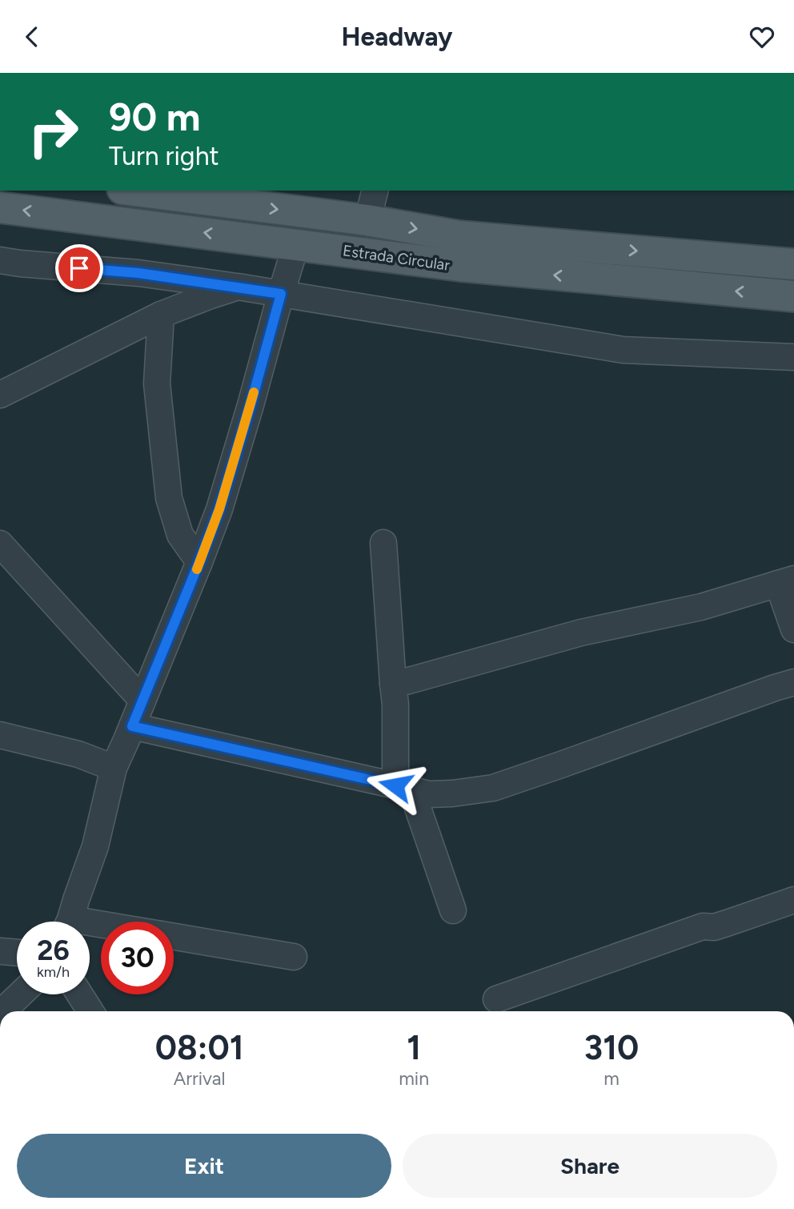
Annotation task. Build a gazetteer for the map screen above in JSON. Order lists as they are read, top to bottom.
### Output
{
  "streets": {
    "main road": ["Estrada Circular"]
  },
  "page": {
    "header": "Headway",
    "turn": ["90 m", "Turn right"],
    "speed": "26 km/h",
    "limit": "30",
    "eta": [
      "08:01",
      "Arrival",
      "1",
      "min",
      "310",
      "m"
    ],
    "buttons": ["Exit", "Share"]
  }
}
